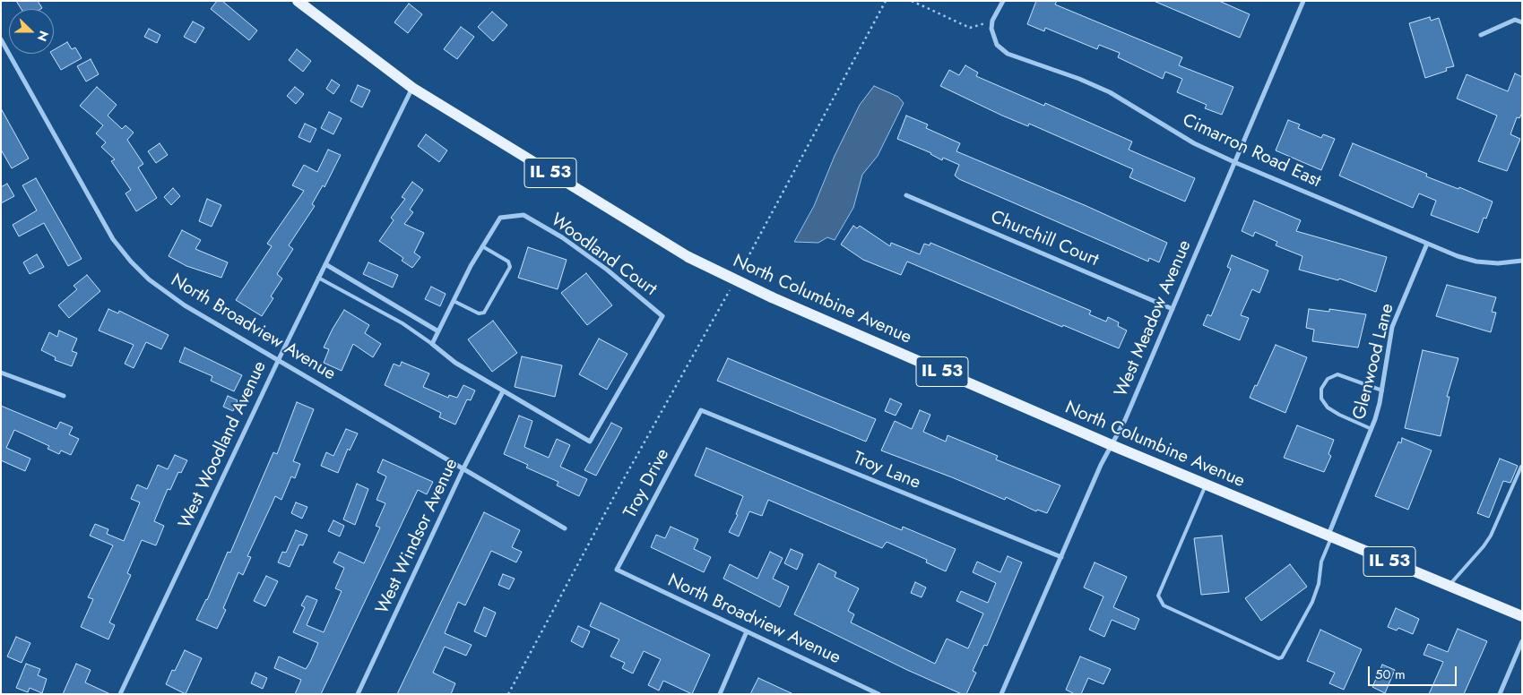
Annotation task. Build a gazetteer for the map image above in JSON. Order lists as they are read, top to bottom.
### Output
{
  "streets": {
    "main road": ["IL 53", "North Columbine Avenue"],
    "street": [
      "Cimarron Road East",
      "Churchill Court",
      "Woodland Court",
      "West Meadow Avenue",
      "North Broadview Avenue",
      "Glenwood Lane",
      "West Woodland Avenue",
      "Troy Lane",
      "Troy Drive",
      "West Windsor Avenue"
    ]
  },
  "crossings": [
    ["Cimarron Road East", "West Meadow Avenue"],
    ["Cimarron Road East", "Glenwood Lane"],
    ["Churchill Court", "West Meadow Avenue"],
    ["Woodland Court", "West Windsor Avenue"],
    ["North Columbine Avenue", "West Meadow Avenue"],
    ["North Columbine Avenue", "Glenwood Lane"],
    ["North Columbine Avenue", "West Woodland Avenue"],
    ["West Meadow Avenue", "Troy Lane"],
    ["North Broadview Avenue", "West Woodland Avenue"],
    ["North Broadview Avenue", "Troy Drive"],
    ["North Broadview Avenue", "West Windsor Avenue"],
    ["Troy Lane", "Troy Drive"]
  ],
  "scale_bar": "50 m",
  "north": "right"
}
